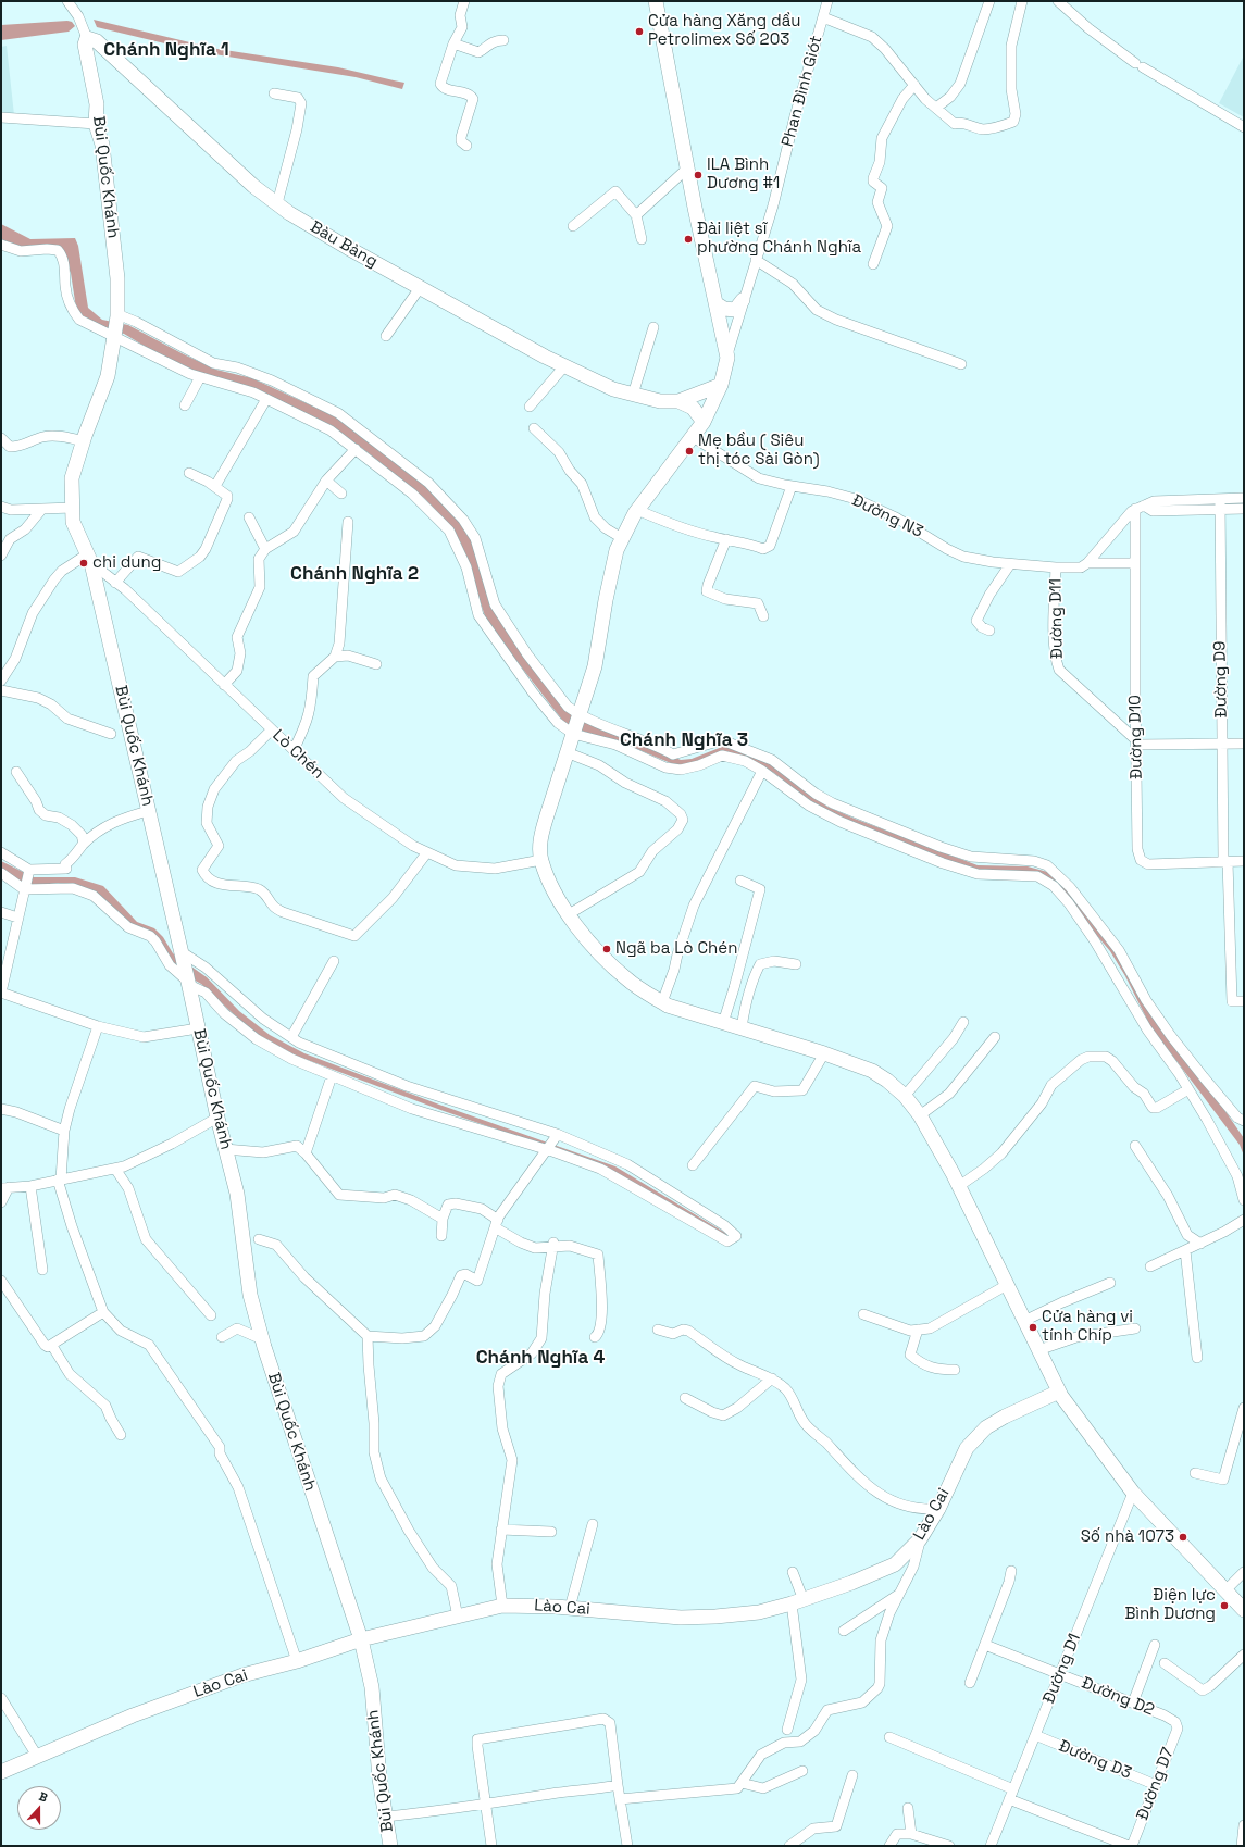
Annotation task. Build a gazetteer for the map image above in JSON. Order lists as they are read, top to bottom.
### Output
{
  "streets": {
    "street": [
      "Phan Đình Giót",
      "Bùi Quốc Khánh",
      "Bàu Bàng",
      "Đường N3",
      "Đường D11",
      "Đường D9",
      "Đường D10",
      "Lò Chén",
      "Lào Cai",
      "Đường D1",
      "Đường D2",
      "Đường D3",
      "Đường D7"
    ]
  },
  "crossings": [
    ["Bùi Quốc Khánh", "Bàu Bàng"],
    ["Bùi Quốc Khánh", "Lò Chén"],
    ["Bùi Quốc Khánh", "Lào Cai"],
    ["Đường N3", "Đường D11"],
    ["Đường N3", "Đường D10"],
    ["Đường D11", "Đường D10"],
    ["Đường D9", "Đường D10"],
    ["Đường D1", "Đường D2"],
    ["Đường D1", "Đường D3"],
    ["Đường D2", "Đường D7"],
    ["Đường D3", "Đường D7"]
  ],
  "districts": [
    "Chánh Nghĩa 1",
    "Chánh Nghĩa 2",
    "Chánh Nghĩa 3",
    "Chánh Nghĩa 4"
  ],
  "places": [
    "Cửa hàng Xăng dầu Petrolimex Số 203",
    "ILA Bình Dương #1",
    "Đài liệt sĩ phường Chánh Nghĩa",
    "Mẹ bầu ( Siêu thị tóc Sài Gòn)",
    "chi dung",
    "Ngã ba Lò Chén",
    "Cửa hàng vi tính Chíp",
    "Số nhà 1073",
    "Điện lực Bình Dương"
  ],
  "north": "top"
}
